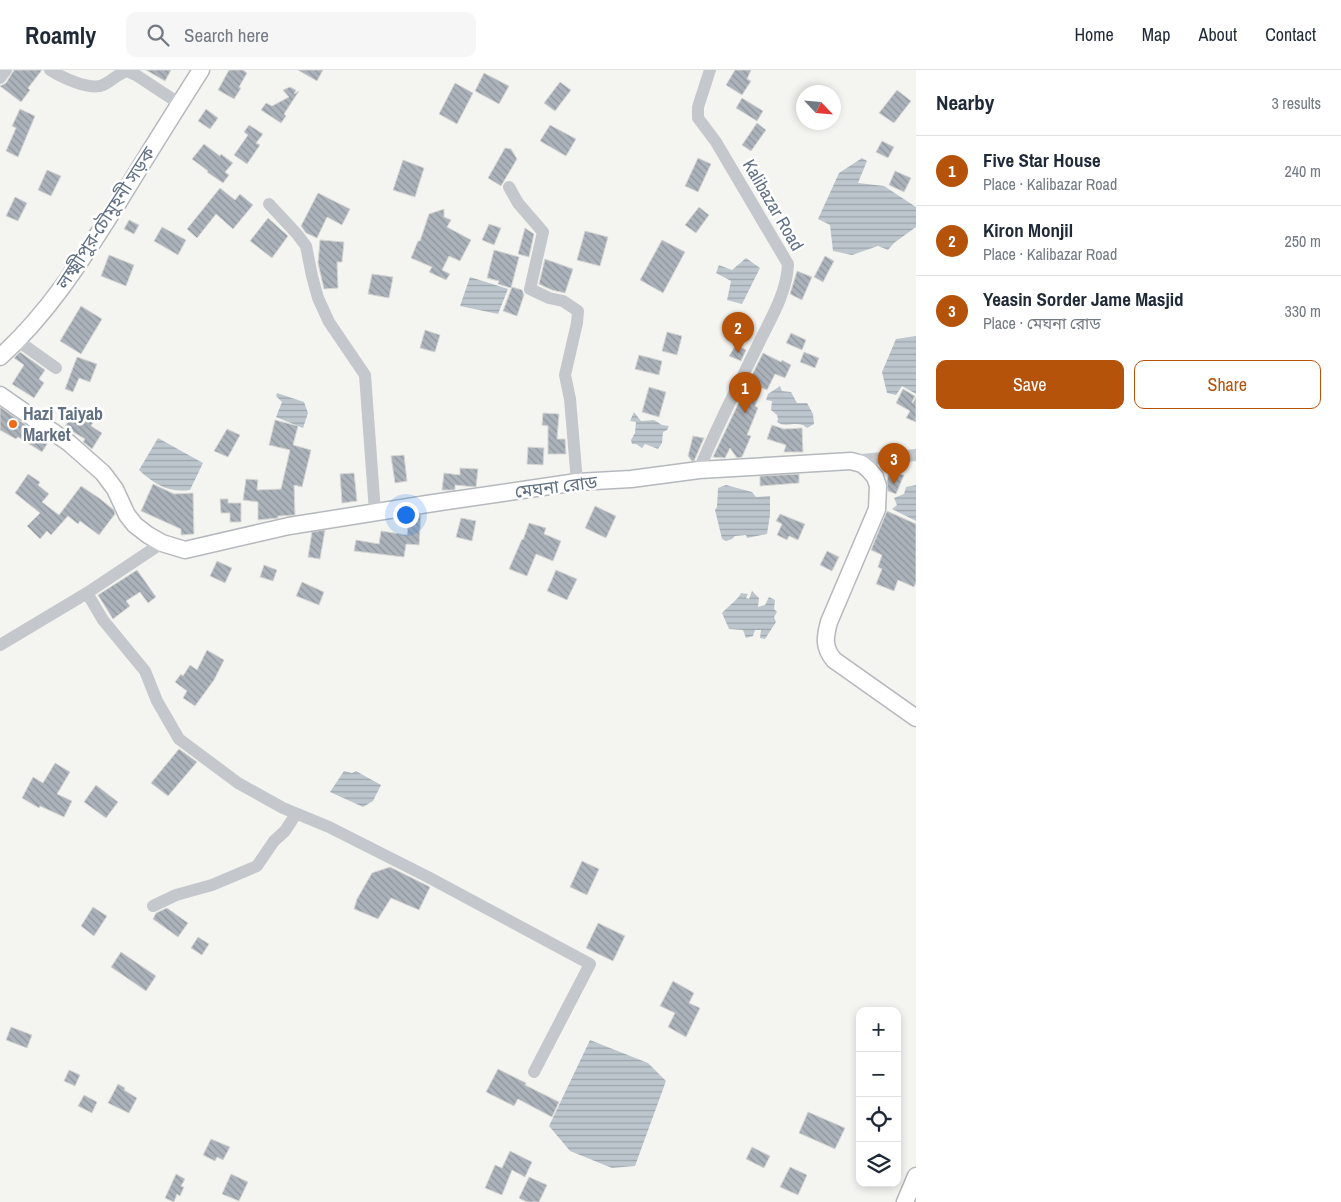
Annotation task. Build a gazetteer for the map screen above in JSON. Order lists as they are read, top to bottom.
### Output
{
  "streets": {
    "main road": ["লক্ষ্মীপুর-চৌমুহনী সড়ক", "মেঘনা রোড"],
    "street": ["Kalibazar Road"]
  },
  "crossings": [
    ["Kalibazar Road", "মেঘনা রোড"]
  ],
  "places": ["Hazi Taiyab Market"],
  "north": "bottom right",
  "page": {
    "header": "Roamly",
    "search": "Search here",
    "nav": [
      "Home",
      "Map",
      "About",
      "Contact"
    ],
    "heading": ["Nearby", "3 results"],
    "list": [
      {
        "mark": "1",
        "name": "Five Star House",
        "note": "Place · Kalibazar Road",
        "value": "240 m"
      },
      {
        "mark": "2",
        "name": "Kiron Monjil",
        "note": "Place · Kalibazar Road",
        "value": "250 m"
      },
      {
        "mark": "3",
        "name": "Yeasin Sorder Jame Masjid",
        "note": "Place · মেঘনা রোড",
        "value": "330 m"
      }
    ],
    "pins": ["2", "1", "3"],
    "buttons": ["Save", "Share"],
    "map_buttons": ["+", "−"]
  }
}
